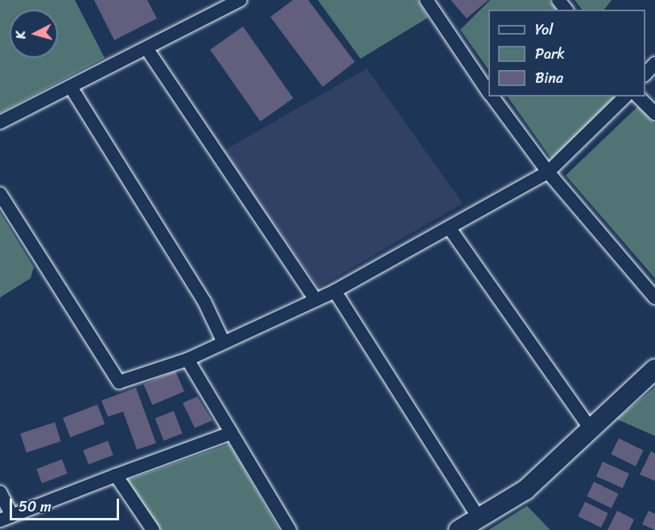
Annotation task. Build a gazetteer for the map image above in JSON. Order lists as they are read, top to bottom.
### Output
{
  "legend": ["Yol", "Park", "Bina"],
  "scale_bar": "50 m",
  "north": "left"
}
